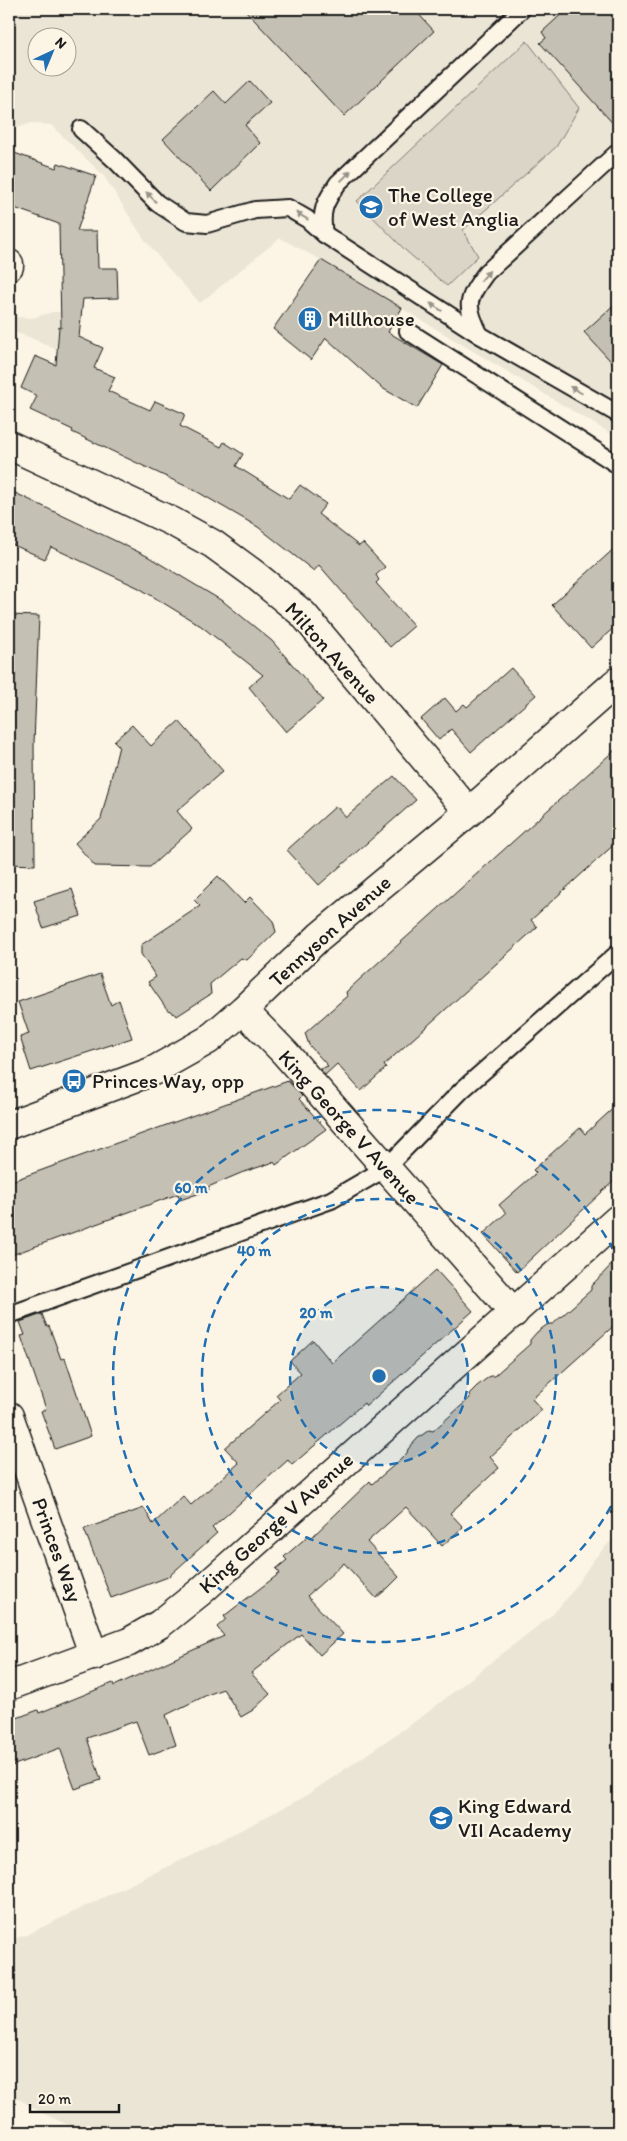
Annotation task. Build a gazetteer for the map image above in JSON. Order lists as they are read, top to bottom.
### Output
{
  "streets": {
    "street": [
      "Milton Avenue",
      "Tennyson Avenue",
      "King George V Avenue",
      "Princes Way"
    ]
  },
  "crossings": [
    ["Milton Avenue", "Tennyson Avenue"],
    ["Tennyson Avenue", "King George V Avenue"],
    ["King George V Avenue", "Princes Way"]
  ],
  "places": {
    "school or university": ["The College of West Anglia", "King Edward VII Academy"],
    "building": ["Millhouse"],
    "bus stop": ["Princes Way, opp"]
  },
  "scale_bar": "20 m",
  "north": "top right",
  "rings": ["60 m", "40 m", "20 m"]
}
